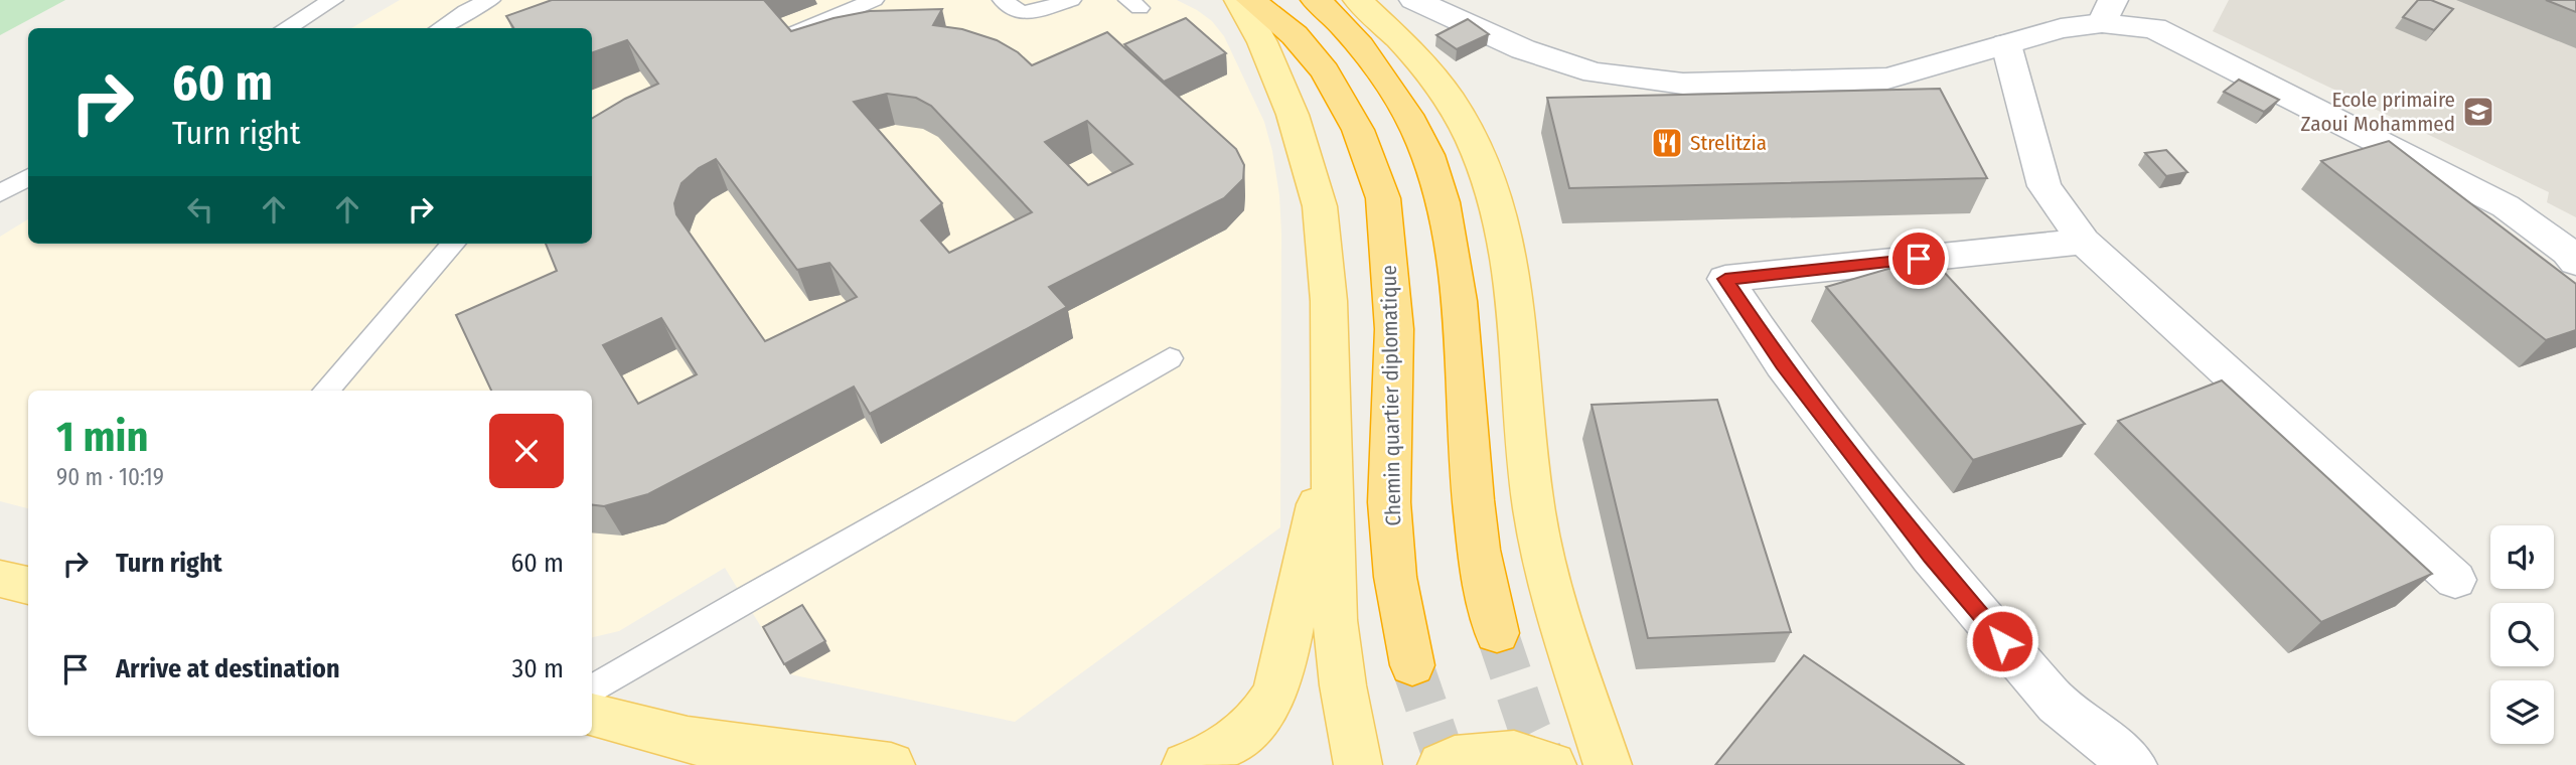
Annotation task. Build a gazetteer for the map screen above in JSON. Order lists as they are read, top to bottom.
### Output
{
  "streets": {
    "highway": ["Chemin quartier diplomatique"]
  },
  "places": {
    "school or university": ["Ecole primaire Zaoui Mohammed"],
    "restaurant": ["Strelitzia"]
  },
  "page": {
    "turn": ["60 m", "Turn right"],
    "heading": ["1 min", "90 m · 10:19"],
    "list": [
      {
        "name": "Turn right",
        "value": "60 m"
      },
      {
        "name": "Arrive at destination",
        "value": "30 m"
      }
    ]
  }
}
